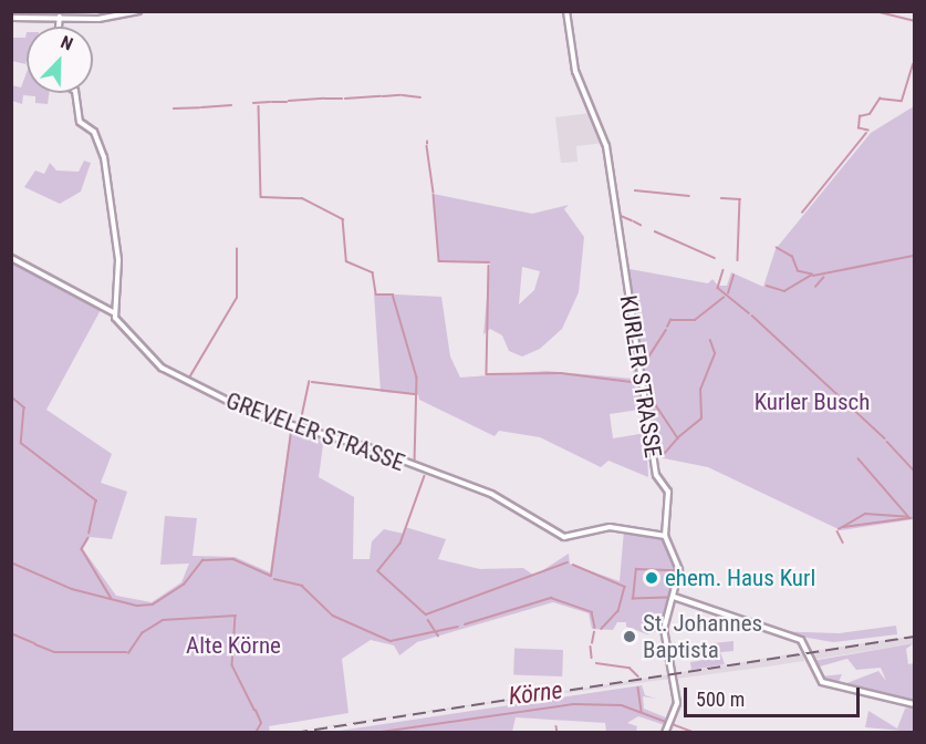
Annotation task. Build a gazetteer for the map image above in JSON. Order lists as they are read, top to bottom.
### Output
{
  "streets": {
    "street": ["KURLER STRASSE", "GREVELER STRASSE"]
  },
  "crossings": [
    ["KURLER STRASSE", "GREVELER STRASSE"]
  ],
  "water": ["Körne"],
  "parks": ["Kurler Busch", "Alte Körne"],
  "places": ["ehem. Haus Kurl", "St. Johannes Baptista"],
  "scale_bar": "500 m",
  "north": "top right"
}
